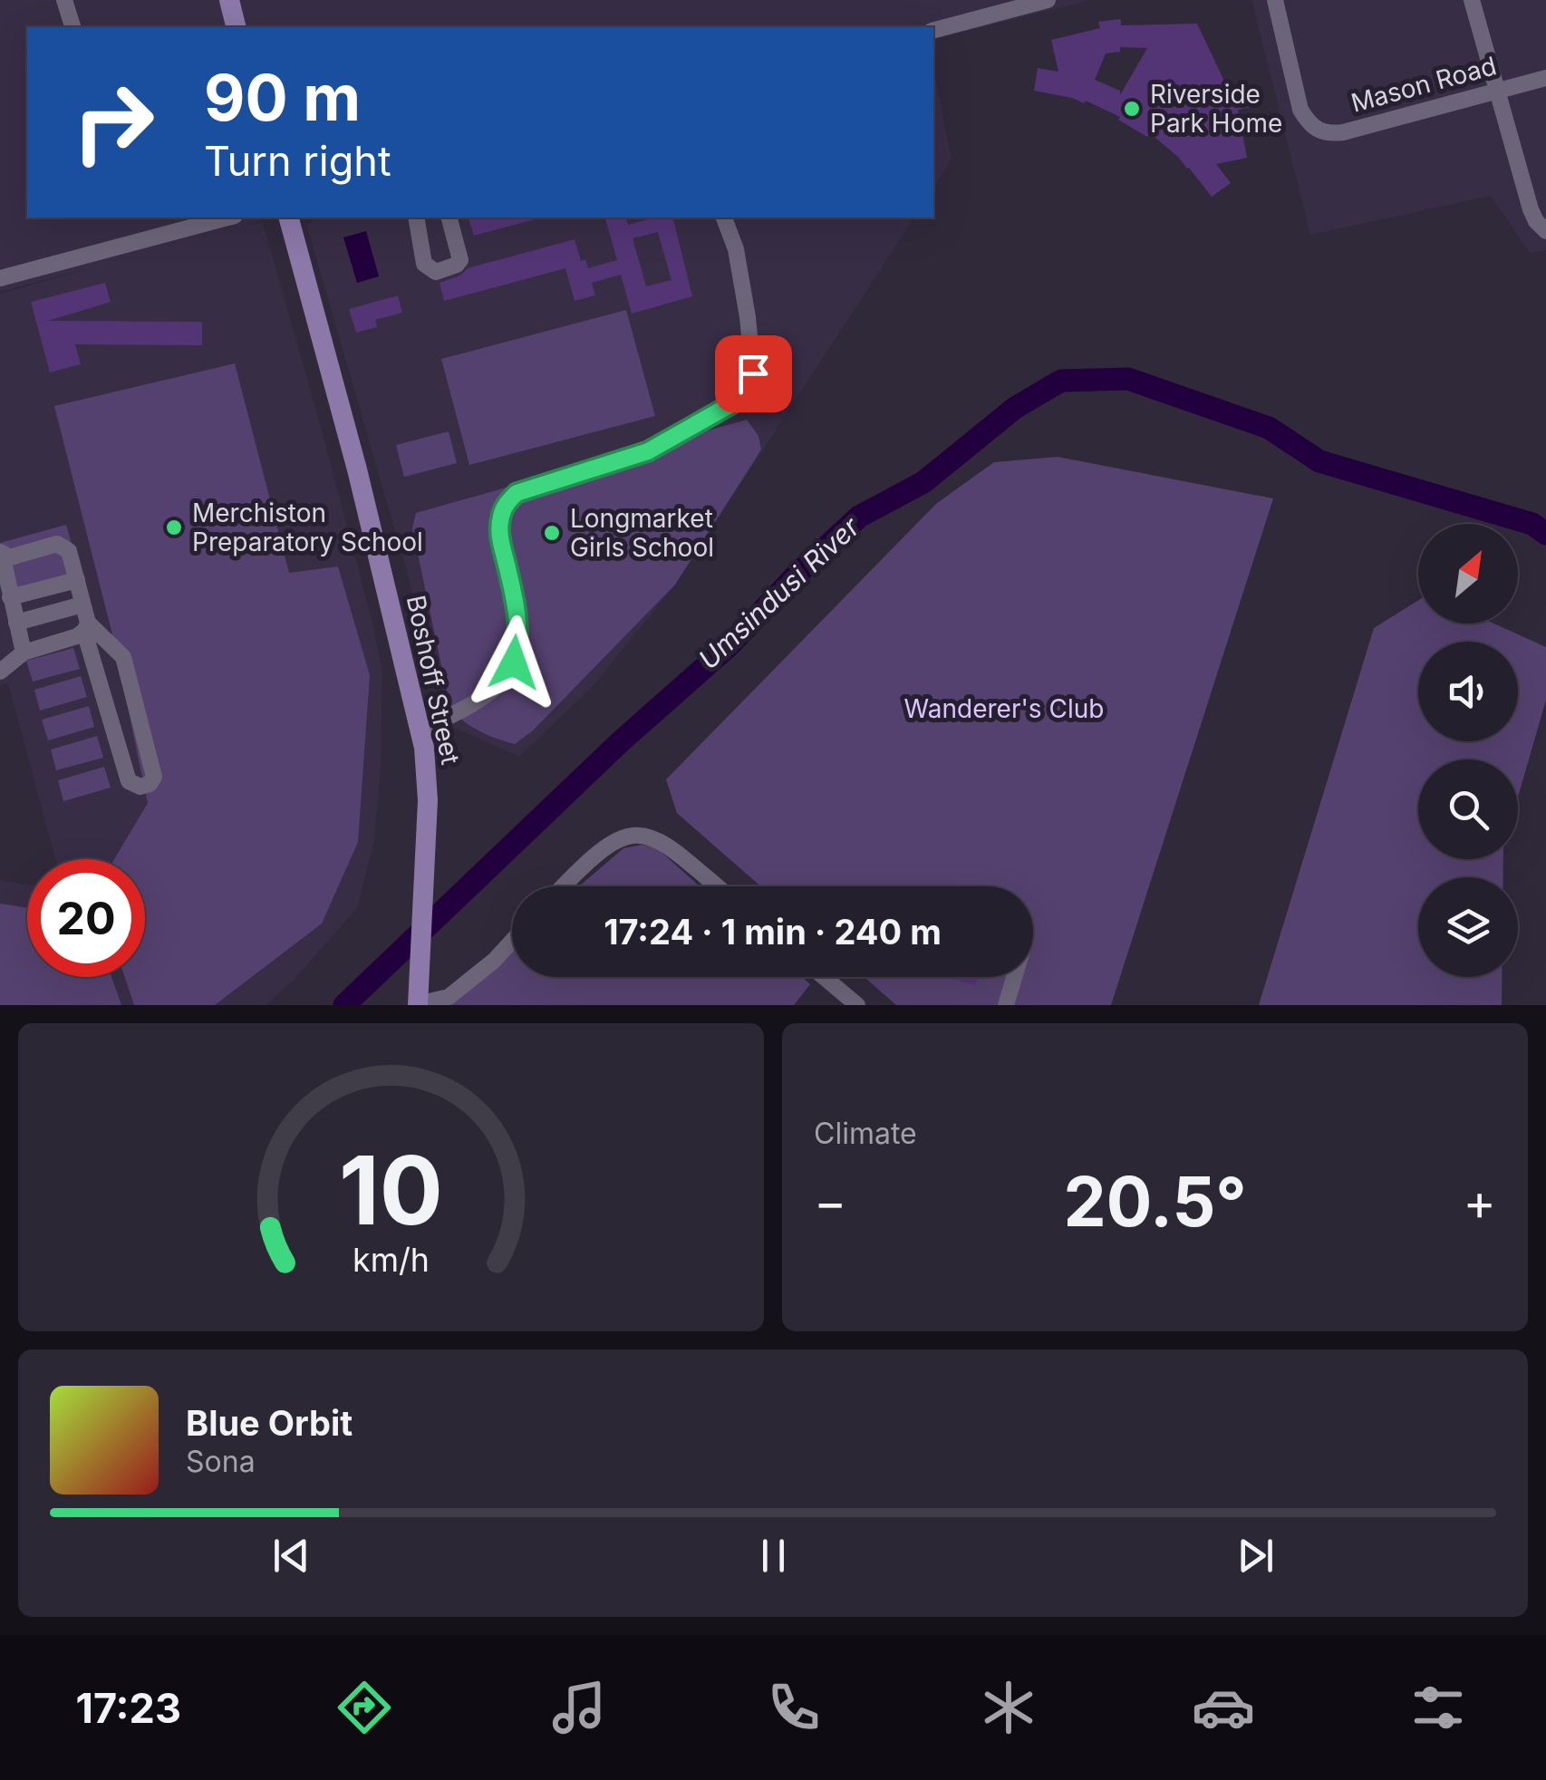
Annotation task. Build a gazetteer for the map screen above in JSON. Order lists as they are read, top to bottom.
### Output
{
  "streets": {
    "main road": ["Boshoff Street"],
    "street": ["Mason Road"]
  },
  "water": ["Umsindusi River"],
  "parks": ["Wanderer's Club"],
  "places": ["Riverside Park Home", "Merchiston Preparatory School", "Longmarket Girls School"],
  "north": "top right",
  "page": {
    "turn": ["90 m", "Turn right"],
    "limit": "20",
    "trip": "17:24 · 1 min · 240 m",
    "tile": "Climate",
    "heat": ["−", "20.5°", "+"],
    "song": ["Blue Orbit", "Sona"],
    "tabs": "17:23",
    "gauge": ["10", "km/h"]
  }
}
